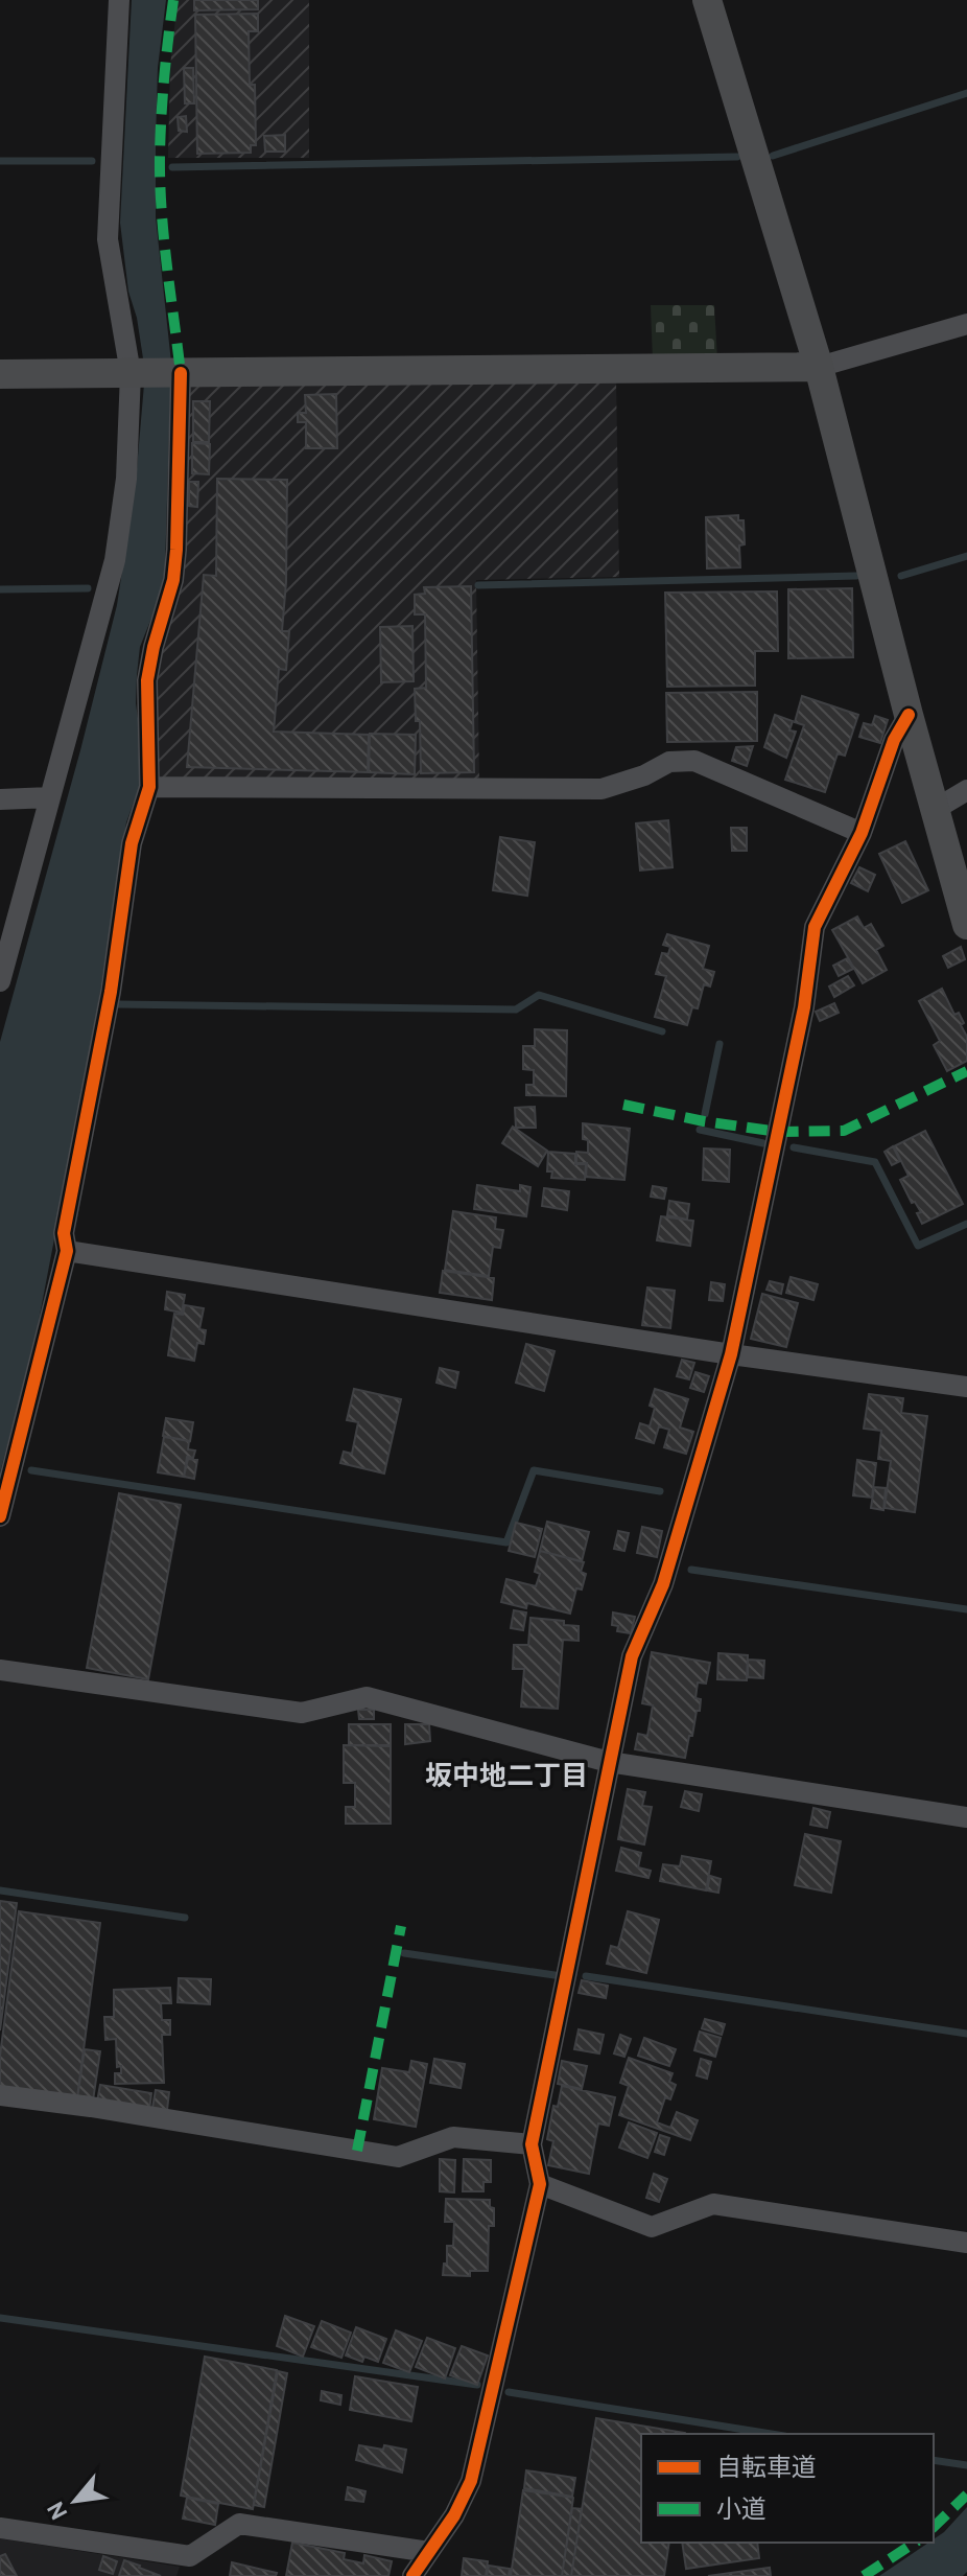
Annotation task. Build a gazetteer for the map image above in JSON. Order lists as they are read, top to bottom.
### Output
{
  "districts": ["坂中地二丁目"],
  "legend": ["自転車道", "小道"],
  "north": "bottom left"
}
